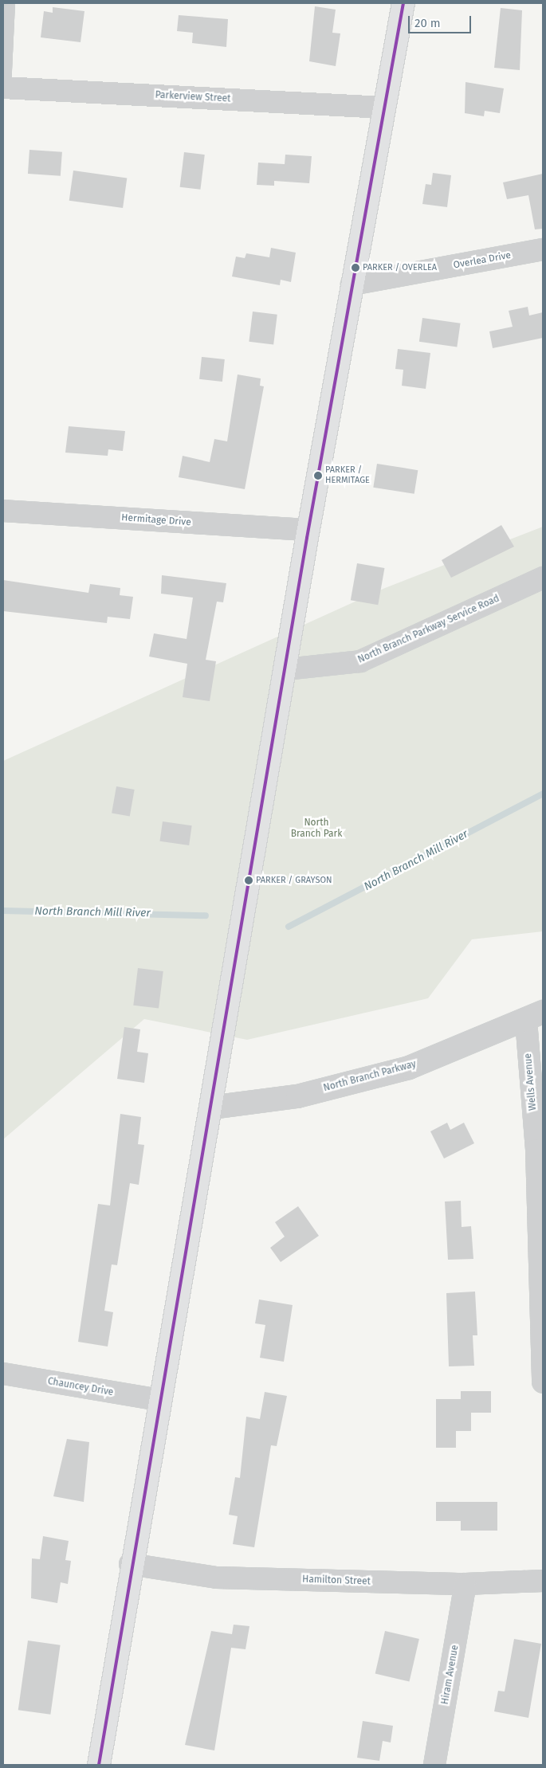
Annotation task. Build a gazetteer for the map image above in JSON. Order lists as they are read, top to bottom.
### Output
{
  "streets": {
    "street": [
      "Parkerview Street",
      "Overlea Drive",
      "Hermitage Drive",
      "North Branch Parkway Service Road",
      "North Branch Parkway",
      "Wells Avenue",
      "Chauncey Drive",
      "Hamilton Street",
      "Hiram Avenue"
    ]
  },
  "crossings": [
    ["North Branch Parkway", "Wells Avenue"],
    ["Hamilton Street", "Hiram Avenue"]
  ],
  "water": ["North Branch Mill River"],
  "parks": ["North Branch Park"],
  "places": ["PARKER / OVERLEA", "PARKER / HERMITAGE", "PARKER / GRAYSON"],
  "scale_bar": "20 m"
}
